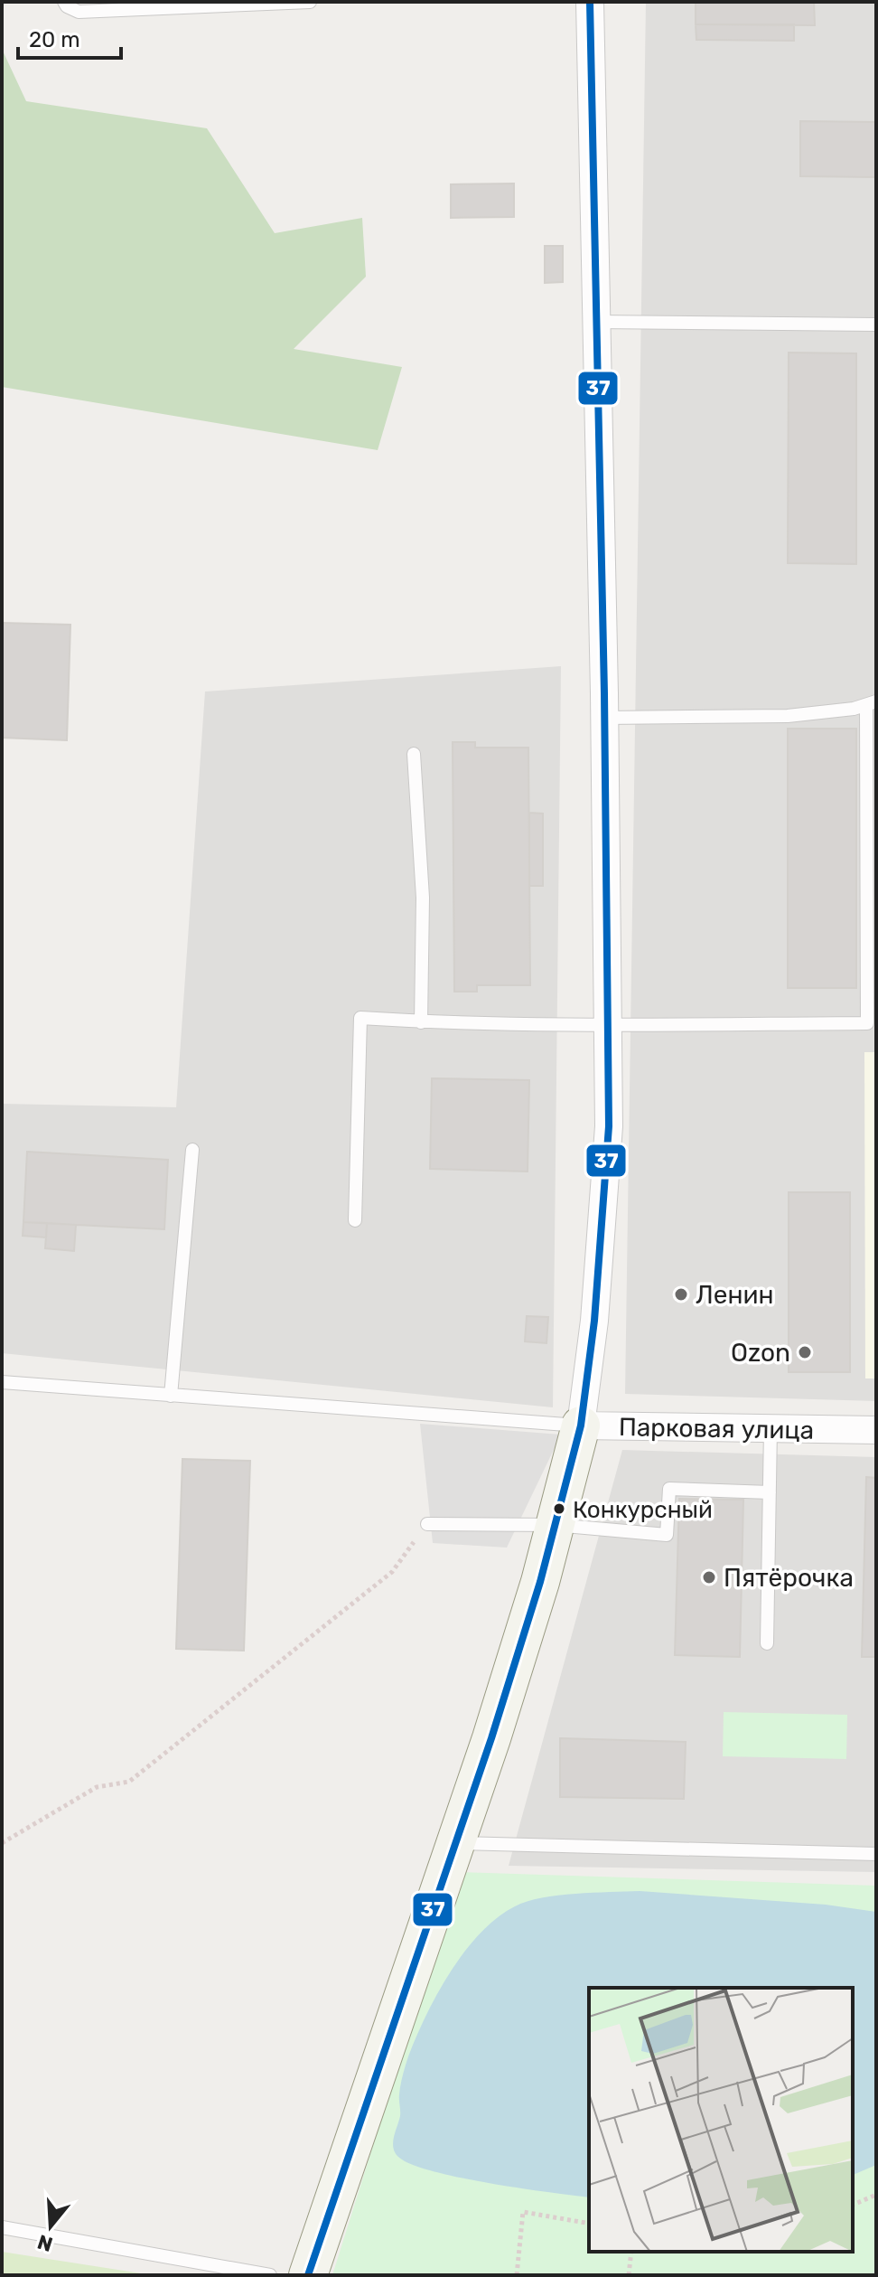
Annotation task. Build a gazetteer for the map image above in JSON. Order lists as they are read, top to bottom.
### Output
{
  "streets": {
    "street": ["Парковая улица"]
  },
  "places": [
    "Ленин",
    "Ozon",
    "Конкурсный",
    "Пятёрочка"
  ],
  "lines": ["transit line 37"],
  "scale_bar": "20 m",
  "north": "bottom"
}
